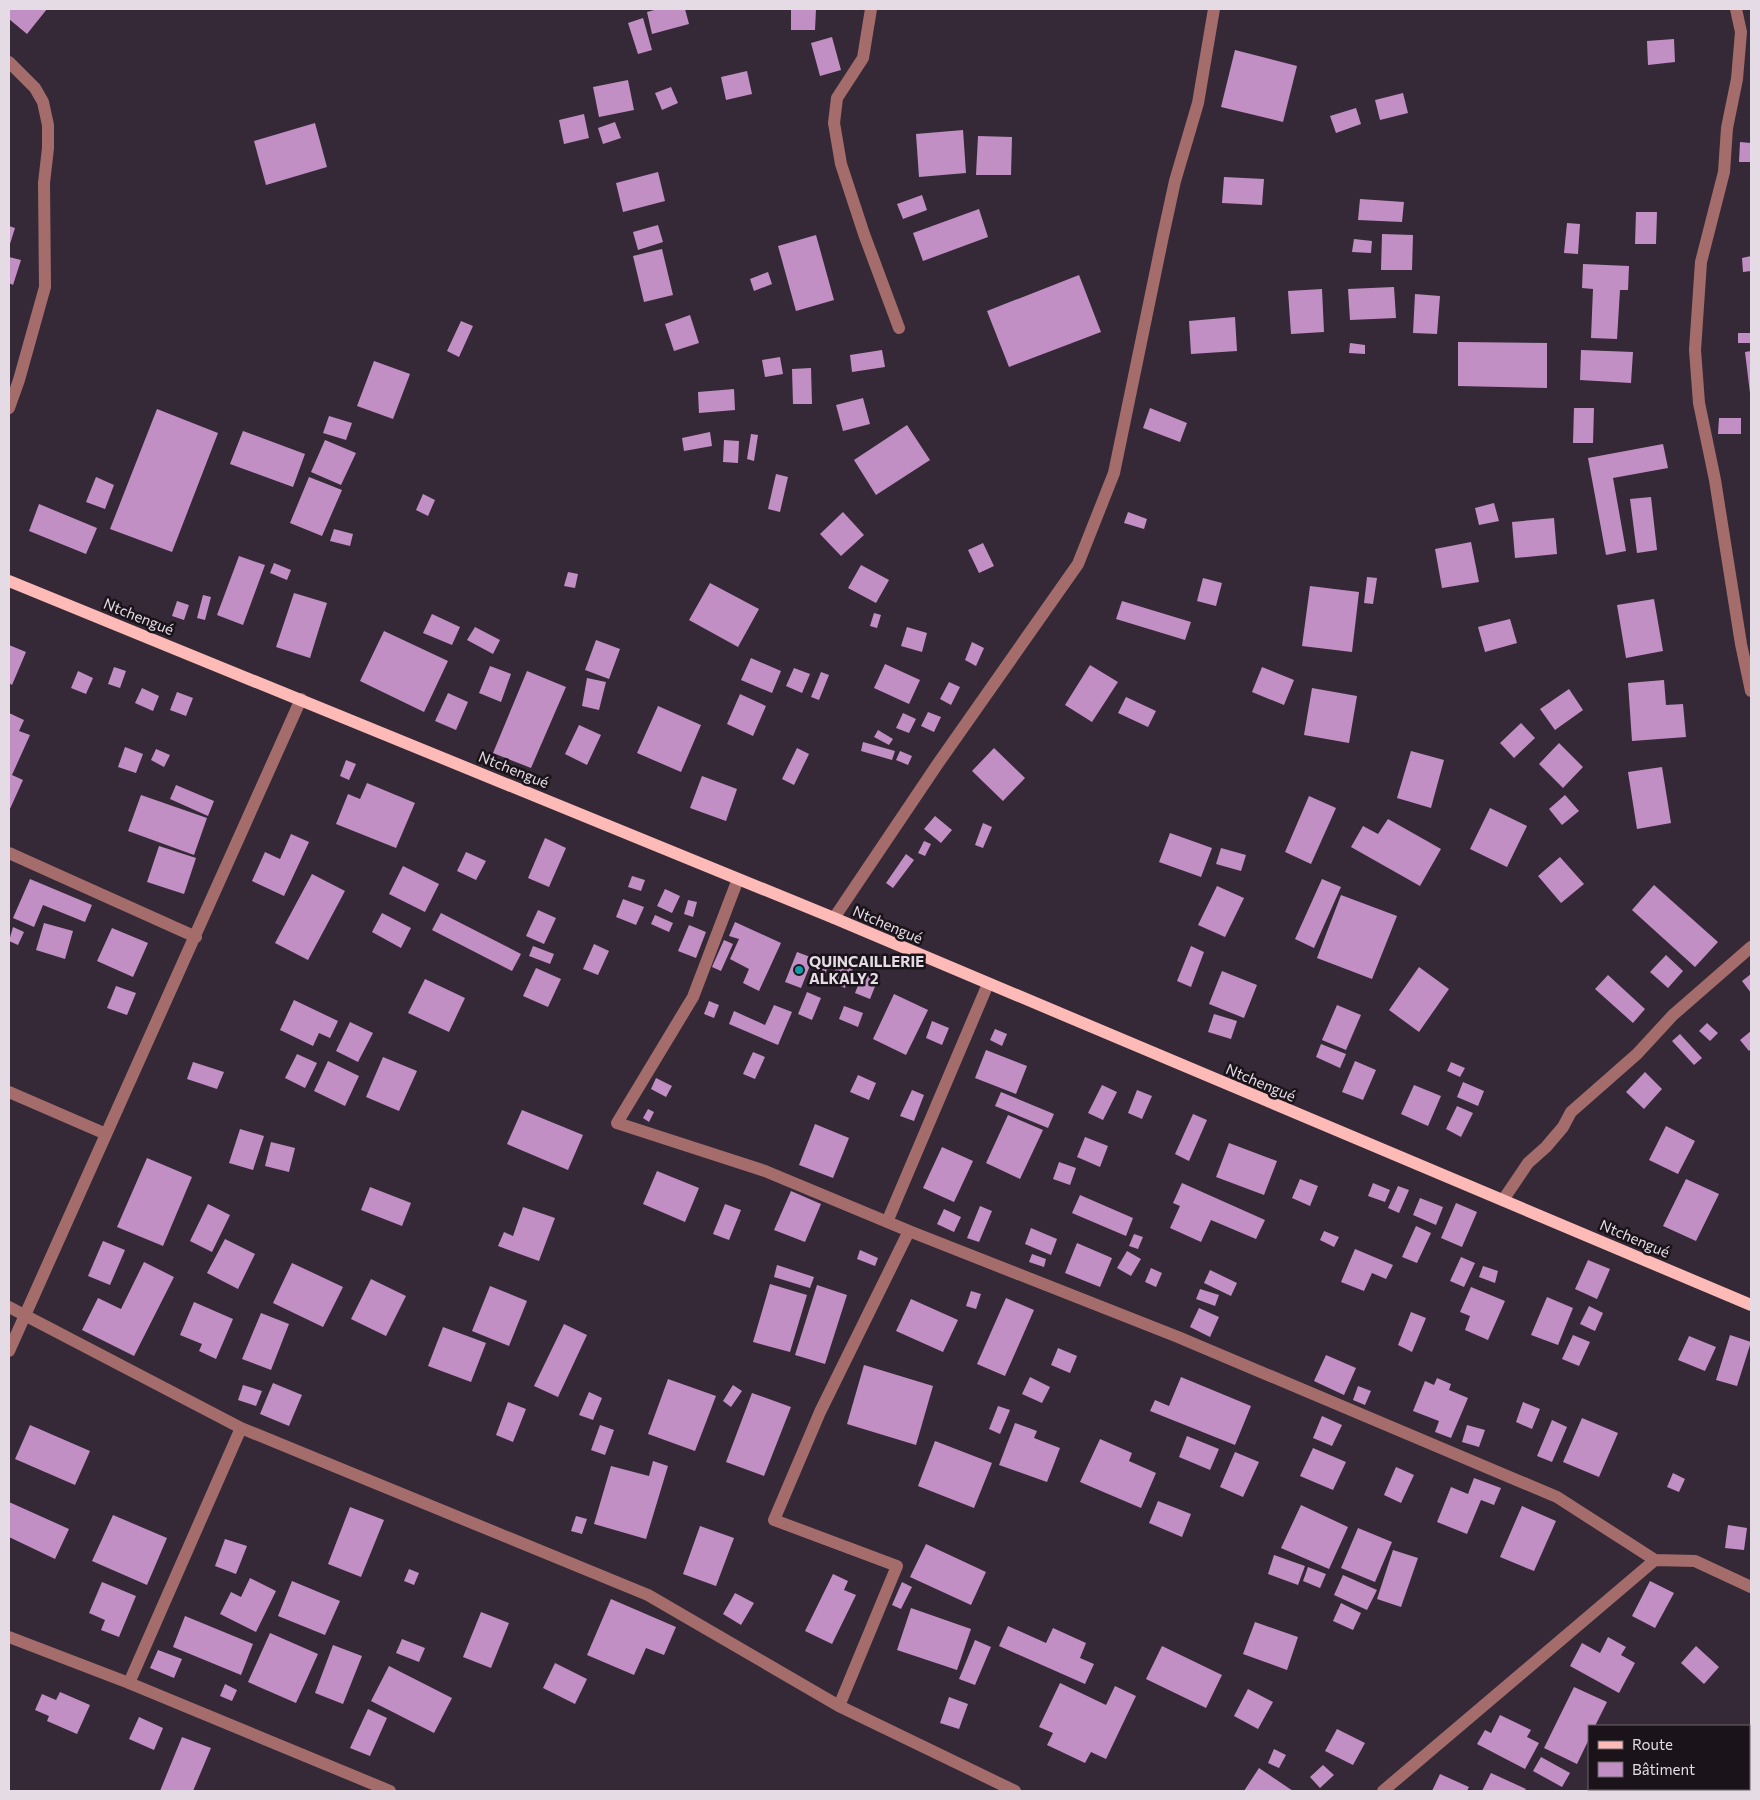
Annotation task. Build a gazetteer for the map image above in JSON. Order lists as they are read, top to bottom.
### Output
{
  "streets": {
    "main road": ["Ntchengué"]
  },
  "places": ["QUINCAILLERIE ALKALY 2"],
  "legend": ["Route", "Bâtiment"]
}
